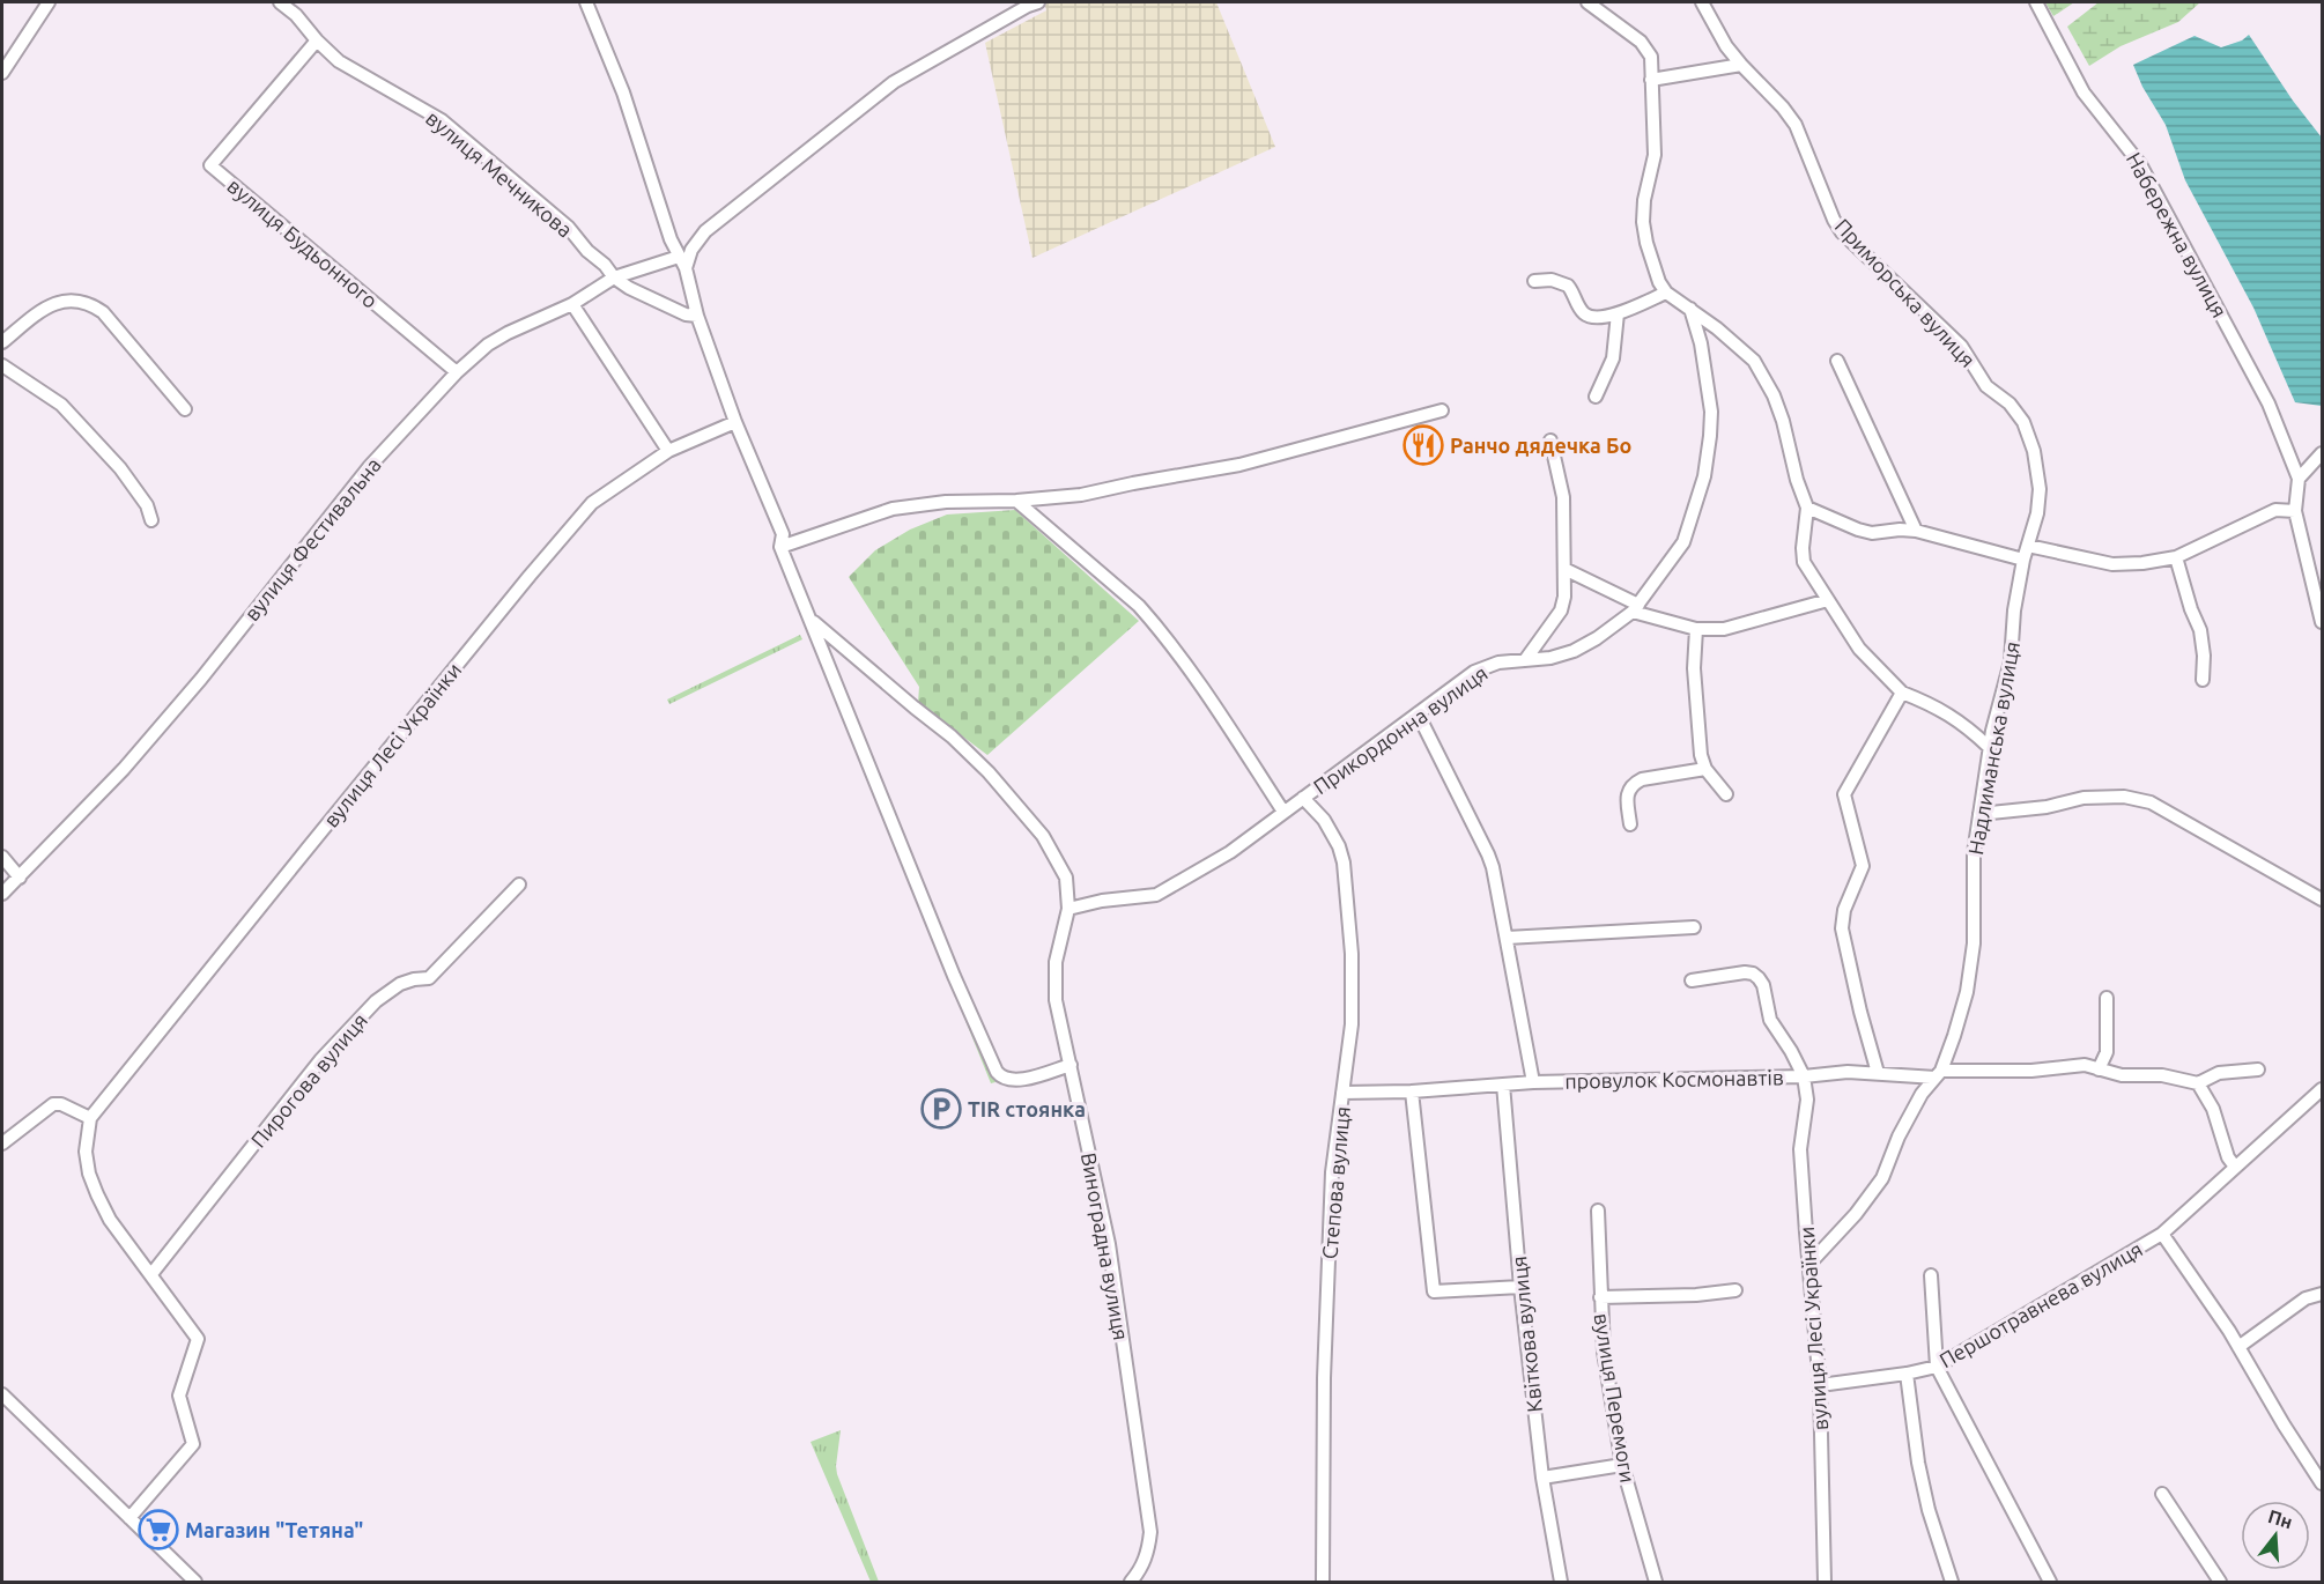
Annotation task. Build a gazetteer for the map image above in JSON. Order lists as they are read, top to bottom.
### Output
{
  "streets": {
    "street": [
      "вулиця Мечникова",
      "Набережна вулиця",
      "вулиця Будьонного",
      "Приморська вулиця",
      "вулиця Фестивальна",
      "Прикордонна вулиця",
      "вулиця Лесі Українки",
      "Надлиманська вулиця",
      "провулок Космонавтів",
      "Пирогова вулиця",
      "Степова вулиця",
      "Виноградна вулиця",
      "Першотравнева вулиця",
      "Квіткова вулиця",
      "вулиця Перемоги"
    ]
  },
  "crossings": [
    ["вулиця Мечникова", "вулиця Будьонного"],
    ["вулиця Мечникова", "вулиця Фестивальна"],
    ["вулиця Будьонного", "вулиця Фестивальна"],
    ["Приморська вулиця", "Надлиманська вулиця"],
    ["Прикордонна вулиця", "Степова вулиця"],
    ["Прикордонна вулиця", "Виноградна вулиця"],
    ["вулиця Лесі Українки", "Надлиманська вулиця"],
    ["вулиця Лесі Українки", "провулок Космонавтів"],
    ["вулиця Лесі Українки", "Першотравнева вулиця"],
    ["Надлиманська вулиця", "провулок Космонавтів"],
    ["провулок Космонавтів", "Степова вулиця"],
    ["провулок Космонавтів", "Квіткова вулиця"]
  ],
  "places": {
    "restaurant": ["Ранчо дядечка Бо"],
    "parking": ["TIR стоянка"],
    "supermarket": ["Магазин \"Тетяна\""]
  },
  "north": "top"
}
